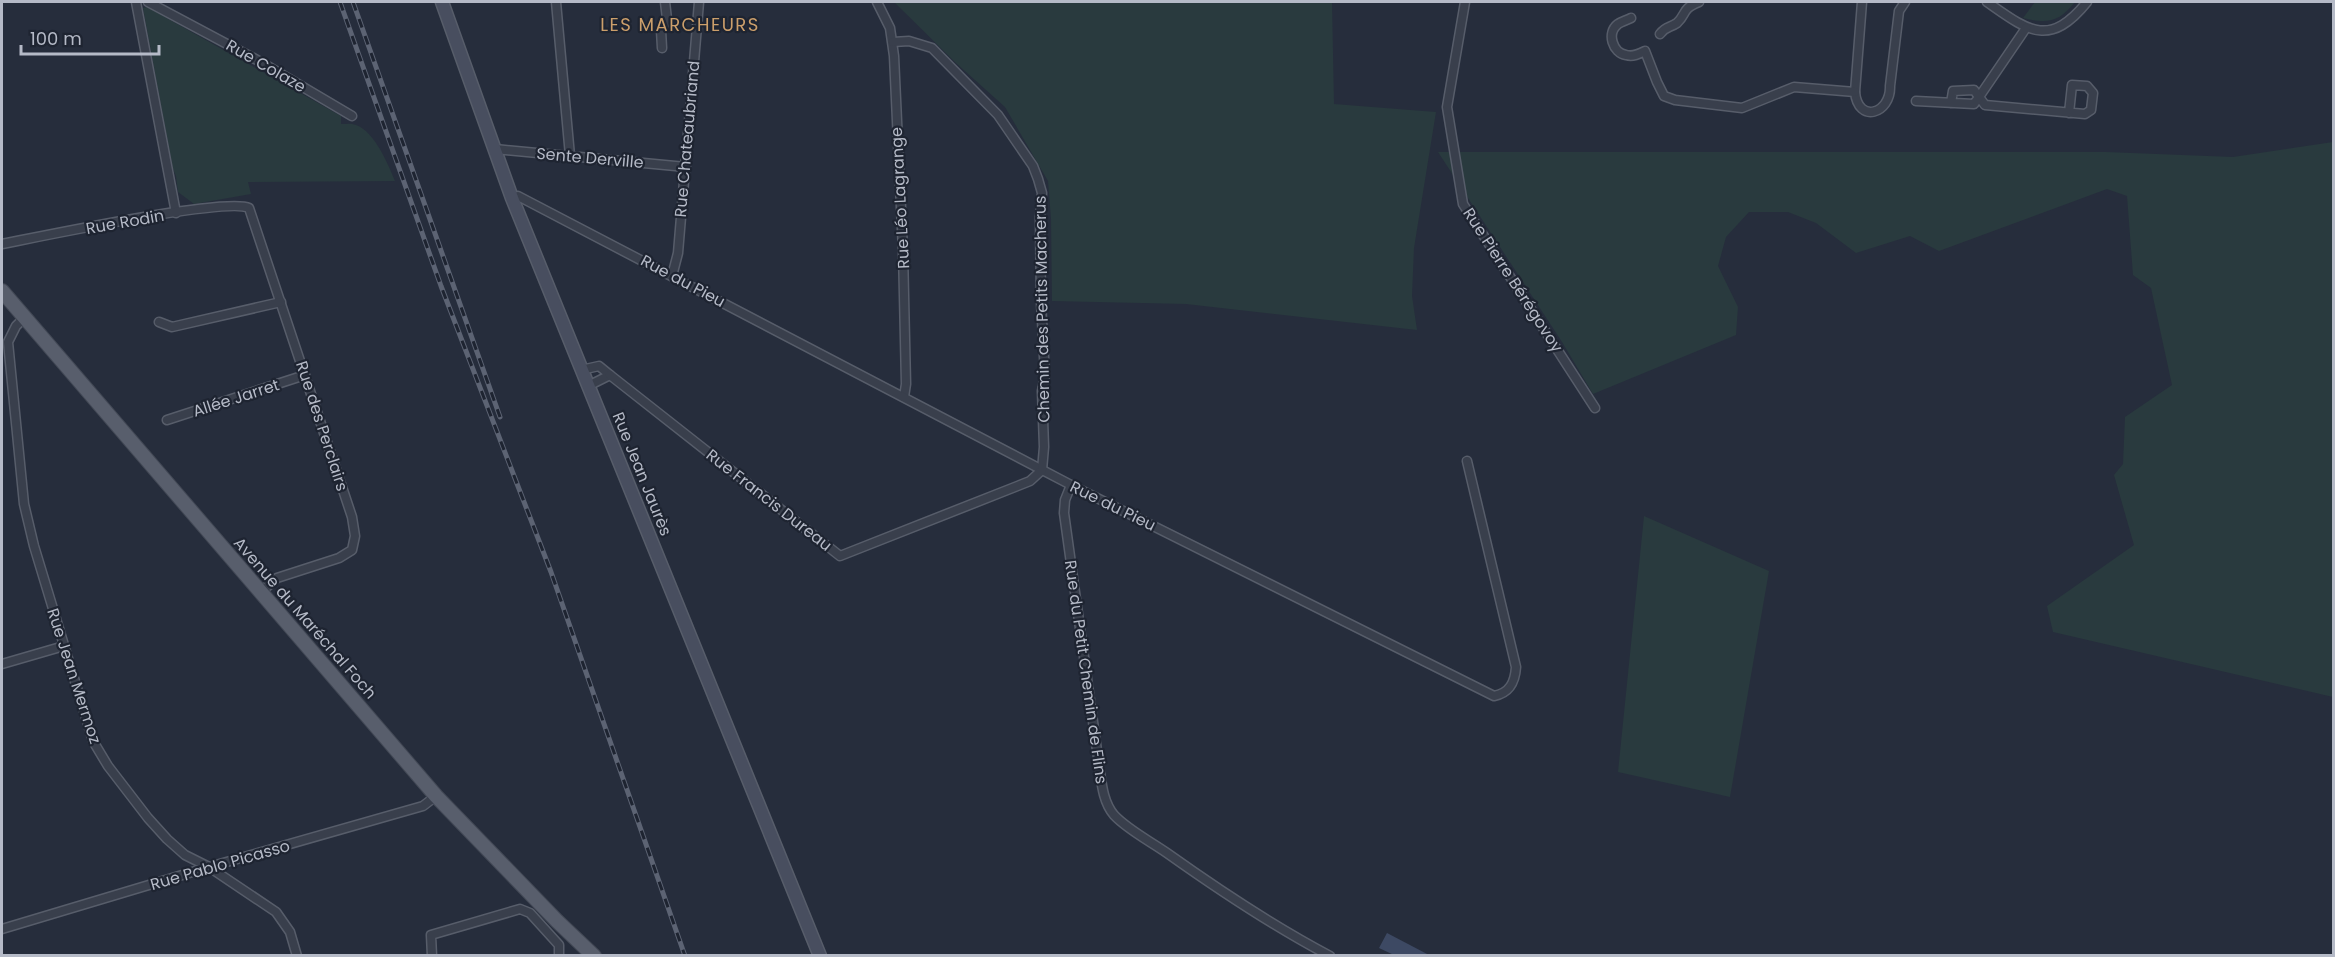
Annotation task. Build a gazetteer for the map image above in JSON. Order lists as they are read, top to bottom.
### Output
{
  "streets": {
    "main road": ["Rue Jean Jaurès", "Avenue du Maréchal Foch"],
    "street": [
      "Rue Colaze",
      "Rue Chateaubriand",
      "Sente Derville",
      "Rue Léo Lagrange",
      "Rue Rodin",
      "Rue Pierre Bérégovoy",
      "Rue du Pieu",
      "Chemin des Petits Macherus",
      "Allée Jarret",
      "Rue des Perclairs",
      "Rue Francis Dureau",
      "Rue du Petit Chemin de Flins",
      "Rue Jean Mermoz",
      "Rue Pablo Picasso"
    ]
  },
  "crossings": [
    ["Rue Chateaubriand", "Sente Derville"],
    ["Rue Chateaubriand", "Rue du Pieu"],
    ["Sente Derville", "Rue Jean Jaurès"],
    ["Rue Léo Lagrange", "Rue du Pieu"],
    ["Rue Léo Lagrange", "Chemin des Petits Macherus"],
    ["Rue Rodin", "Rue des Perclairs"],
    ["Rue du Pieu", "Chemin des Petits Macherus"],
    ["Rue du Pieu", "Rue Jean Jaurès"],
    ["Rue du Pieu", "Rue Francis Dureau"],
    ["Rue du Pieu", "Rue du Petit Chemin de Flins"],
    ["Chemin des Petits Macherus", "Rue Francis Dureau"],
    ["Allée Jarret", "Rue des Perclairs"],
    ["Rue des Perclairs", "Avenue du Maréchal Foch"],
    ["Rue Jean Jaurès", "Rue Francis Dureau"],
    ["Avenue du Maréchal Foch", "Rue Jean Mermoz"],
    ["Avenue du Maréchal Foch", "Rue Pablo Picasso"],
    ["Rue Jean Mermoz", "Rue Pablo Picasso"]
  ],
  "districts": ["LES MARCHEURS"],
  "scale_bar": "100 m"
}
